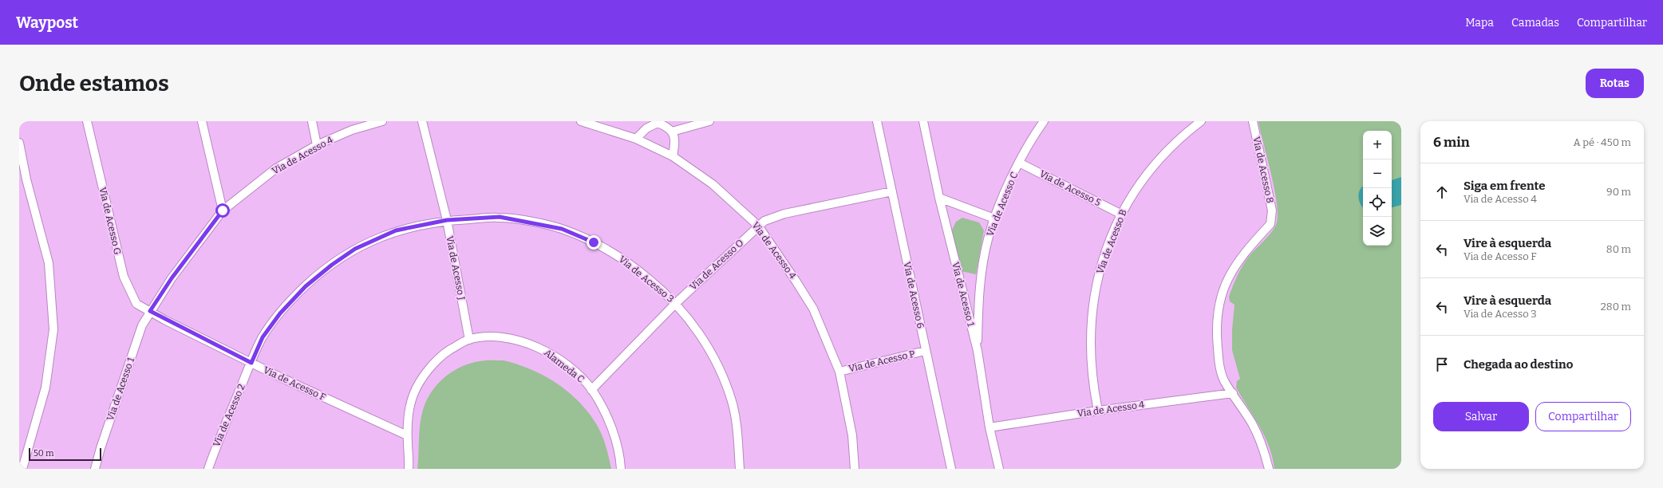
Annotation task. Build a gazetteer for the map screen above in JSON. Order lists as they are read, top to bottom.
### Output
{
  "streets": {
    "street": [
      "Via de Acesso 4",
      "Via de Acesso 8",
      "Via de Acesso 5",
      "Via de Acesso C",
      "Via de Acesso G",
      "Via de Acesso B",
      "Via de Acesso O",
      "Via de Acesso J",
      "Via de Acesso 3",
      "Via de Acesso 1",
      "Via de Acesso 6",
      "Via de Acesso P",
      "Alameda C",
      "Via de Acesso F",
      "Via de Acesso 2"
    ]
  },
  "crossings": [
    ["Via de Acesso 4", "Via de Acesso 8"],
    ["Via de Acesso 4", "Via de Acesso G"],
    ["Via de Acesso 4", "Via de Acesso B"],
    ["Via de Acesso 4", "Via de Acesso O"],
    ["Via de Acesso 4", "Via de Acesso 1"],
    ["Via de Acesso 4", "Via de Acesso P"],
    ["Via de Acesso 4", "Via de Acesso F"],
    ["Via de Acesso 5", "Via de Acesso C"],
    ["Via de Acesso 5", "Via de Acesso B"],
    ["Via de Acesso C", "Via de Acesso 1"],
    ["Via de Acesso G", "Via de Acesso 1"],
    ["Via de Acesso G", "Via de Acesso F"],
    ["Via de Acesso O", "Via de Acesso 3"],
    ["Via de Acesso O", "Via de Acesso 6"],
    ["Via de Acesso O", "Alameda C"],
    ["Via de Acesso J", "Via de Acesso 3"],
    ["Via de Acesso J", "Alameda C"],
    ["Via de Acesso 3", "Via de Acesso F"],
    ["Via de Acesso 3", "Via de Acesso 2"],
    ["Via de Acesso 1", "Via de Acesso F"],
    ["Via de Acesso 6", "Via de Acesso P"],
    ["Via de Acesso F", "Via de Acesso 2"]
  ],
  "scale_bar": "50 m",
  "page": {
    "header": "Waypost",
    "nav": ["Mapa", "Camadas", "Compartilhar"],
    "buttons": [
      "Rotas",
      ["Salvar", "Compartilhar"]
    ],
    "title": "Onde estamos",
    "heading": ["6 min", "A pé · 450 m"],
    "map_buttons": ["+", "−"],
    "list": [
      ["Siga em frente", "Via de Acesso 4", "90 m"],
      ["Vire à esquerda", "Via de Acesso F", "80 m"],
      ["Vire à esquerda", "Via de Acesso 3", "280 m"],
      "Chegada ao destino"
    ],
    "scale": "50 m"
  }
}
